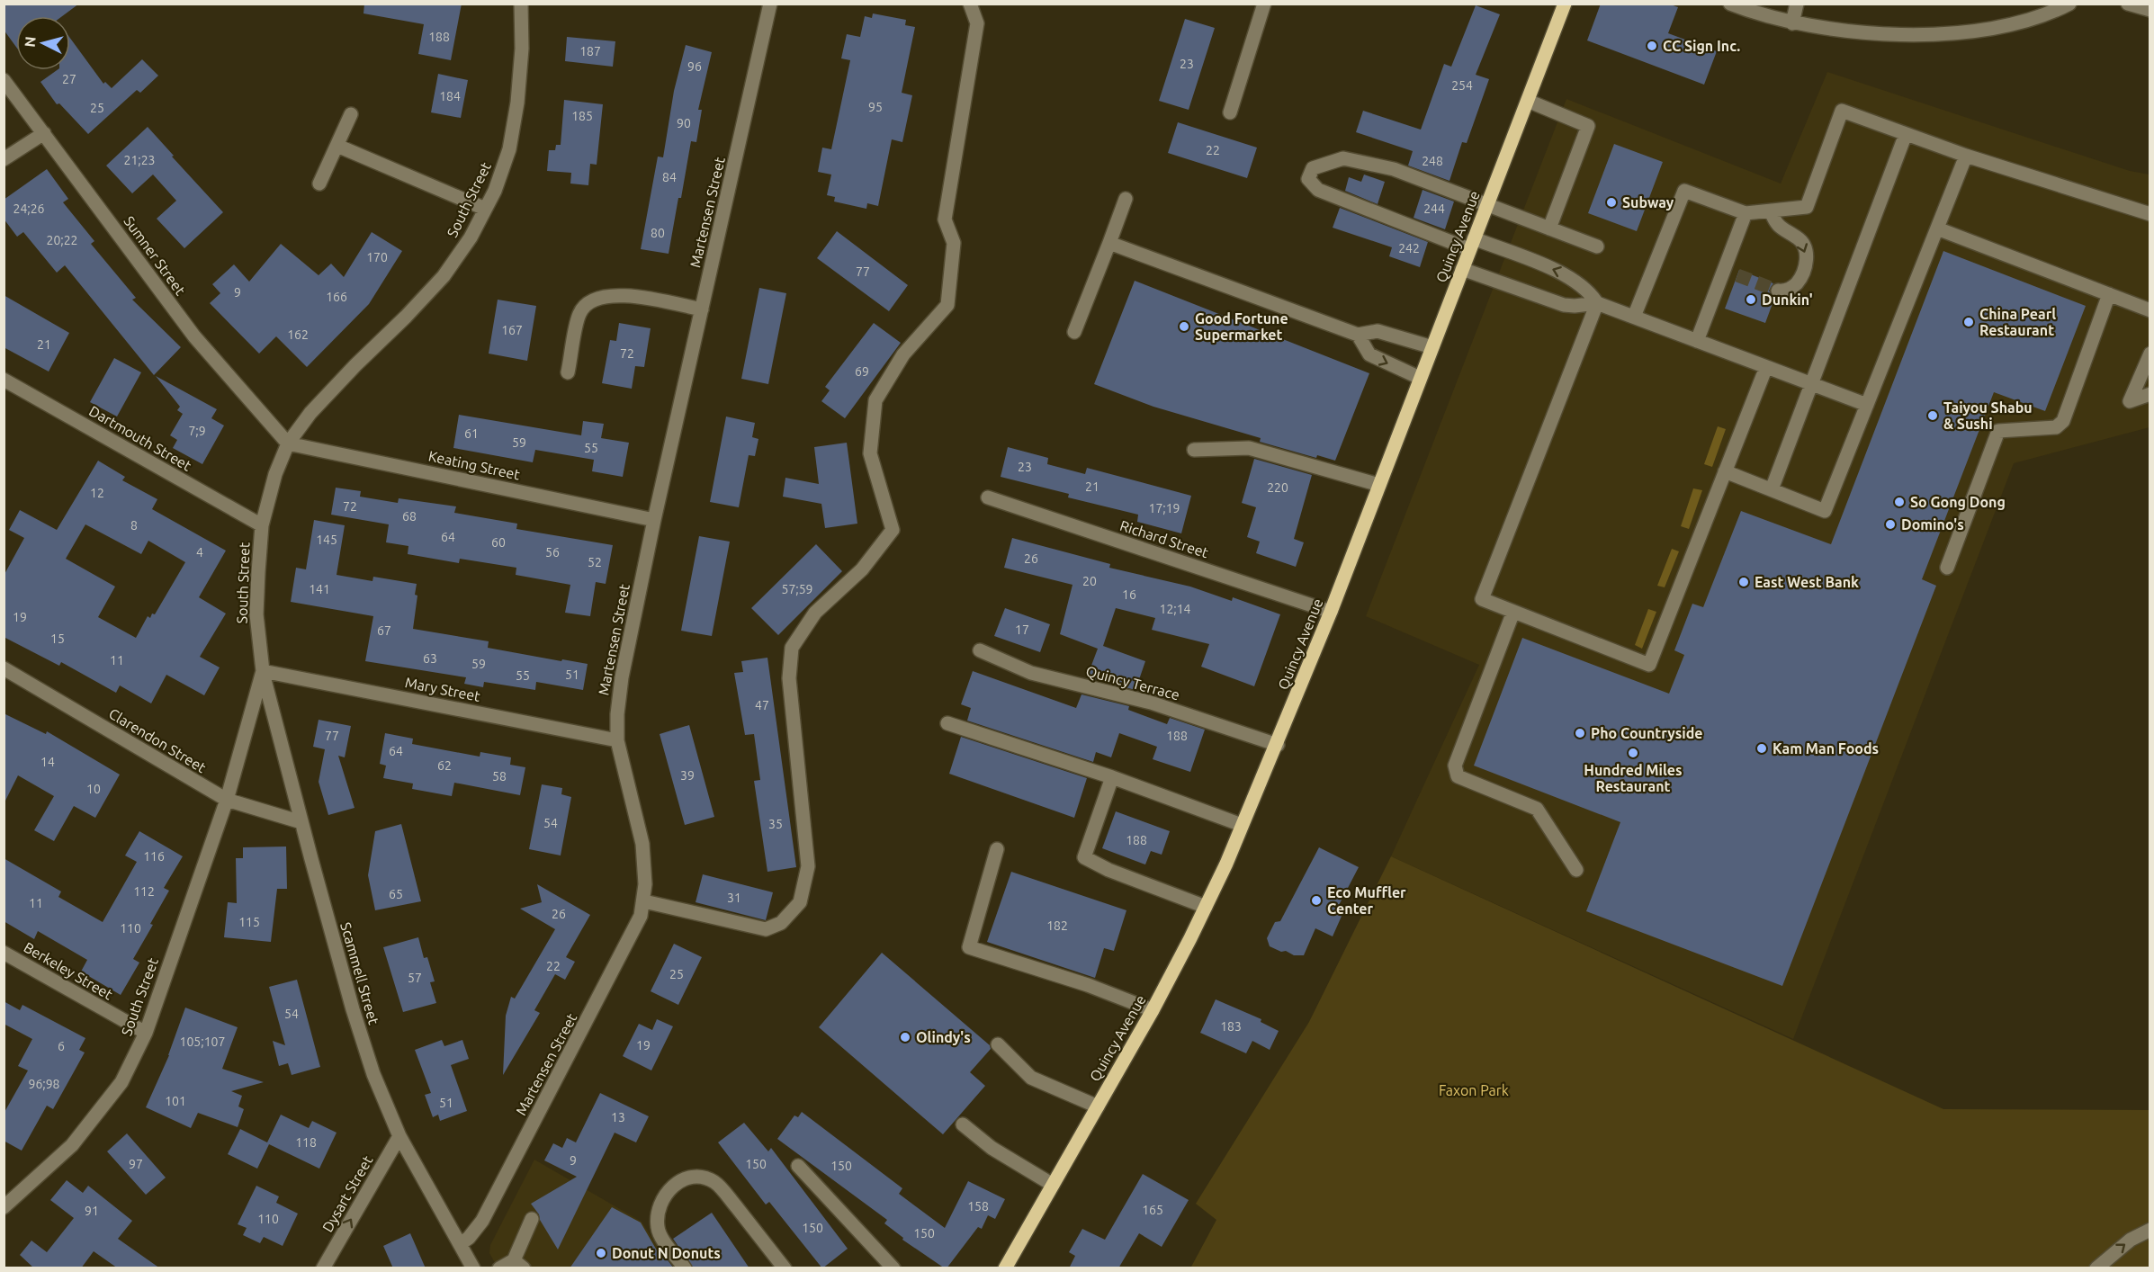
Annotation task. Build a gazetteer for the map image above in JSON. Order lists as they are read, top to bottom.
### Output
{
  "streets": {
    "main road": ["Quincy Avenue"],
    "street": [
      "South Street",
      "Martensen Street",
      "Sumner Street",
      "Dartmouth Street",
      "Keating Street",
      "Richard Street",
      "Quincy Terrace",
      "Mary Street",
      "Clarendon Street",
      "Berkeley Street",
      "Scammell Street",
      "Dysart Street"
    ]
  },
  "crossings": [
    ["South Street", "Sumner Street"],
    ["South Street", "Dartmouth Street"],
    ["South Street", "Keating Street"],
    ["South Street", "Mary Street"],
    ["South Street", "Clarendon Street"],
    ["South Street", "Berkeley Street"],
    ["South Street", "Scammell Street"],
    ["Martensen Street", "Keating Street"],
    ["Martensen Street", "Mary Street"],
    ["Martensen Street", "Scammell Street"],
    ["Quincy Avenue", "Richard Street"],
    ["Quincy Avenue", "Quincy Terrace"],
    ["Sumner Street", "Keating Street"],
    ["Mary Street", "Scammell Street"],
    ["Clarendon Street", "Scammell Street"],
    ["Scammell Street", "Dysart Street"]
  ],
  "one_way": ["Dysart Street"],
  "parks": ["Faxon Park"],
  "places": [
    "CC Sign Inc.",
    "Subway",
    "Dunkin'",
    "China Pearl Restaurant",
    "Good Fortune Supermarket",
    "Taiyou Shabu & Sushi",
    "So Gong Dong",
    "Domino's",
    "East West Bank",
    "Pho Countryside",
    "Kam Man Foods",
    "Hundred Miles Restaurant",
    "Eco Muffler Center",
    "Olindy's",
    "Donut N Donuts"
  ],
  "house_numbers": [
    "188",
    "187",
    "23",
    "96",
    "27",
    "254",
    "184",
    "95",
    "25",
    "185",
    "90",
    "22",
    "21;23",
    "248",
    "84",
    "24;26",
    "244",
    "80",
    "20;22",
    "242",
    "170",
    "77",
    "9",
    "166",
    "167",
    "162",
    "21",
    "72",
    "69",
    "7;9",
    "61",
    "59",
    "55",
    "23",
    "21",
    "220",
    "12",
    "72",
    "17;19",
    "68",
    "8",
    "64",
    "145",
    "60",
    "4",
    "56",
    "26",
    "52",
    "20",
    "141",
    "57;59",
    "16",
    "12;14",
    "19",
    "17",
    "67",
    "15",
    "63",
    "11",
    "59",
    "51",
    "55",
    "47",
    "77",
    "188",
    "64",
    "14",
    "62",
    "39",
    "58",
    "10",
    "54",
    "35",
    "188",
    "116",
    "112",
    "65",
    "31",
    "11",
    "26",
    "115",
    "182",
    "110",
    "22",
    "25",
    "57",
    "54",
    "183",
    "105;107",
    "19",
    "6",
    "96;98",
    "101",
    "51",
    "13",
    "118",
    "9",
    "97",
    "150",
    "150",
    "158",
    "165",
    "91",
    "110",
    "150",
    "150"
  ],
  "north": "left"
}
